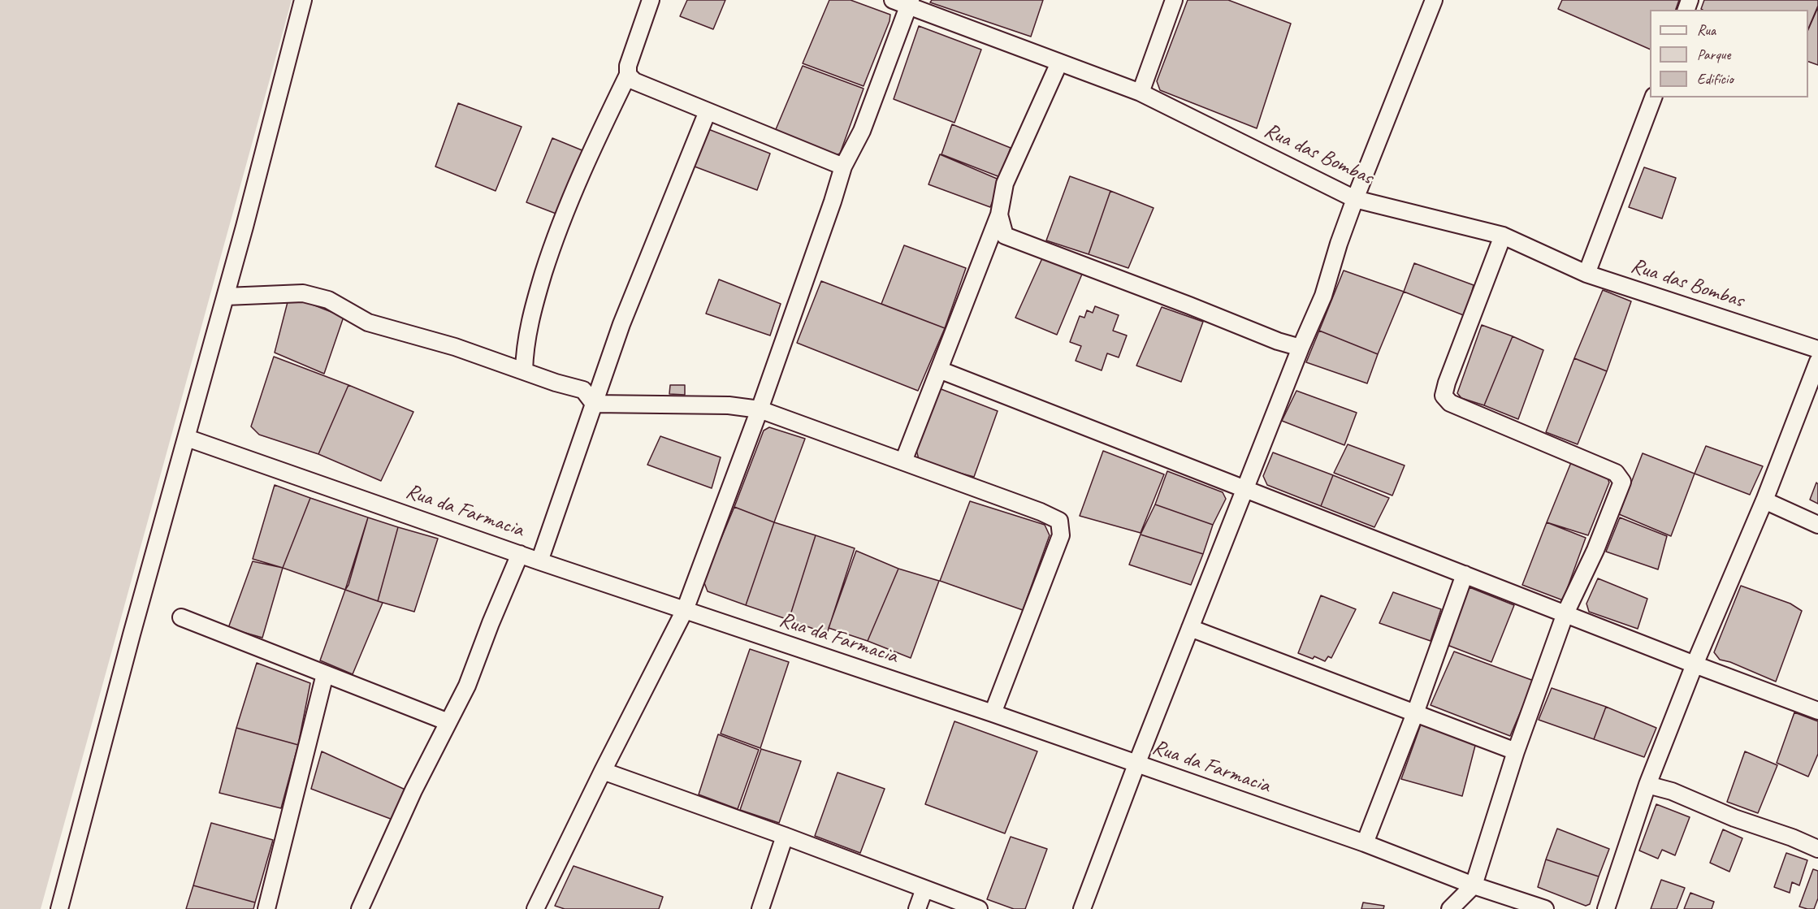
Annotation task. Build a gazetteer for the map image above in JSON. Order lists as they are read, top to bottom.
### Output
{
  "streets": {
    "street": ["Rua das Bombas", "Rua da Farmacia"]
  },
  "legend": ["Rua", "Parque", "Edifício"]
}
